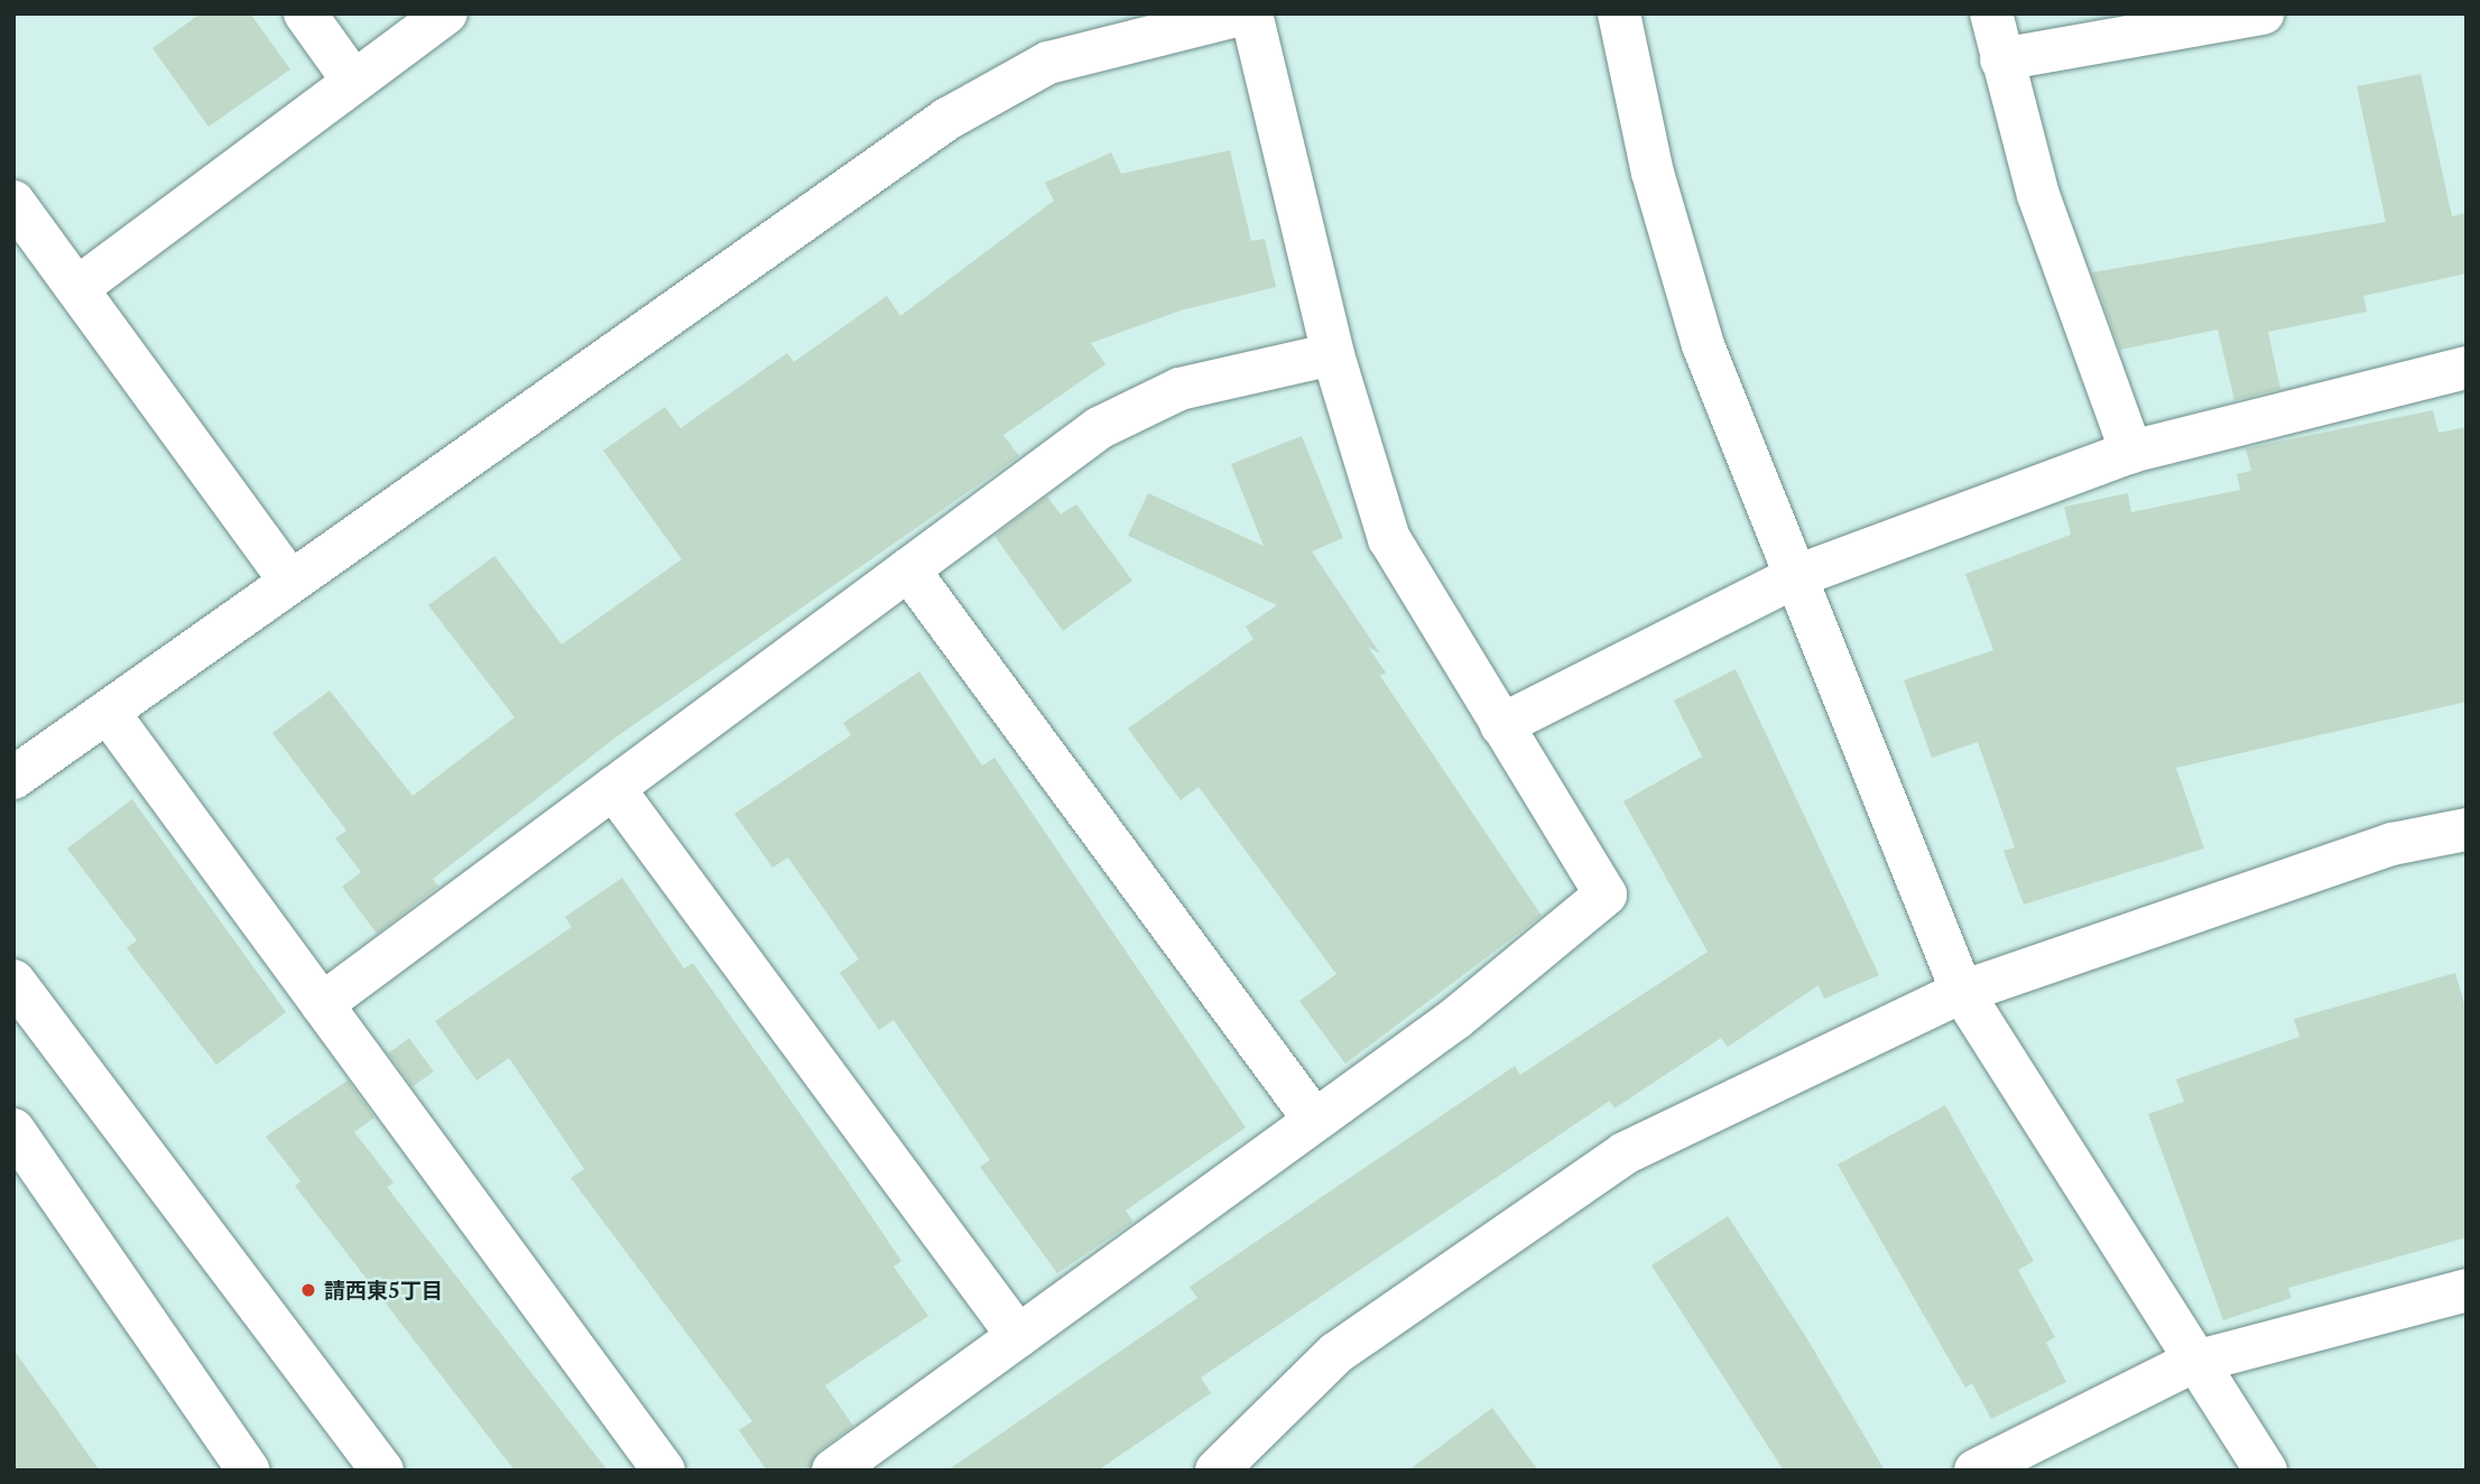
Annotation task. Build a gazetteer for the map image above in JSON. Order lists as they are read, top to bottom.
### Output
{
  "places": ["請西東5丁目"]
}
